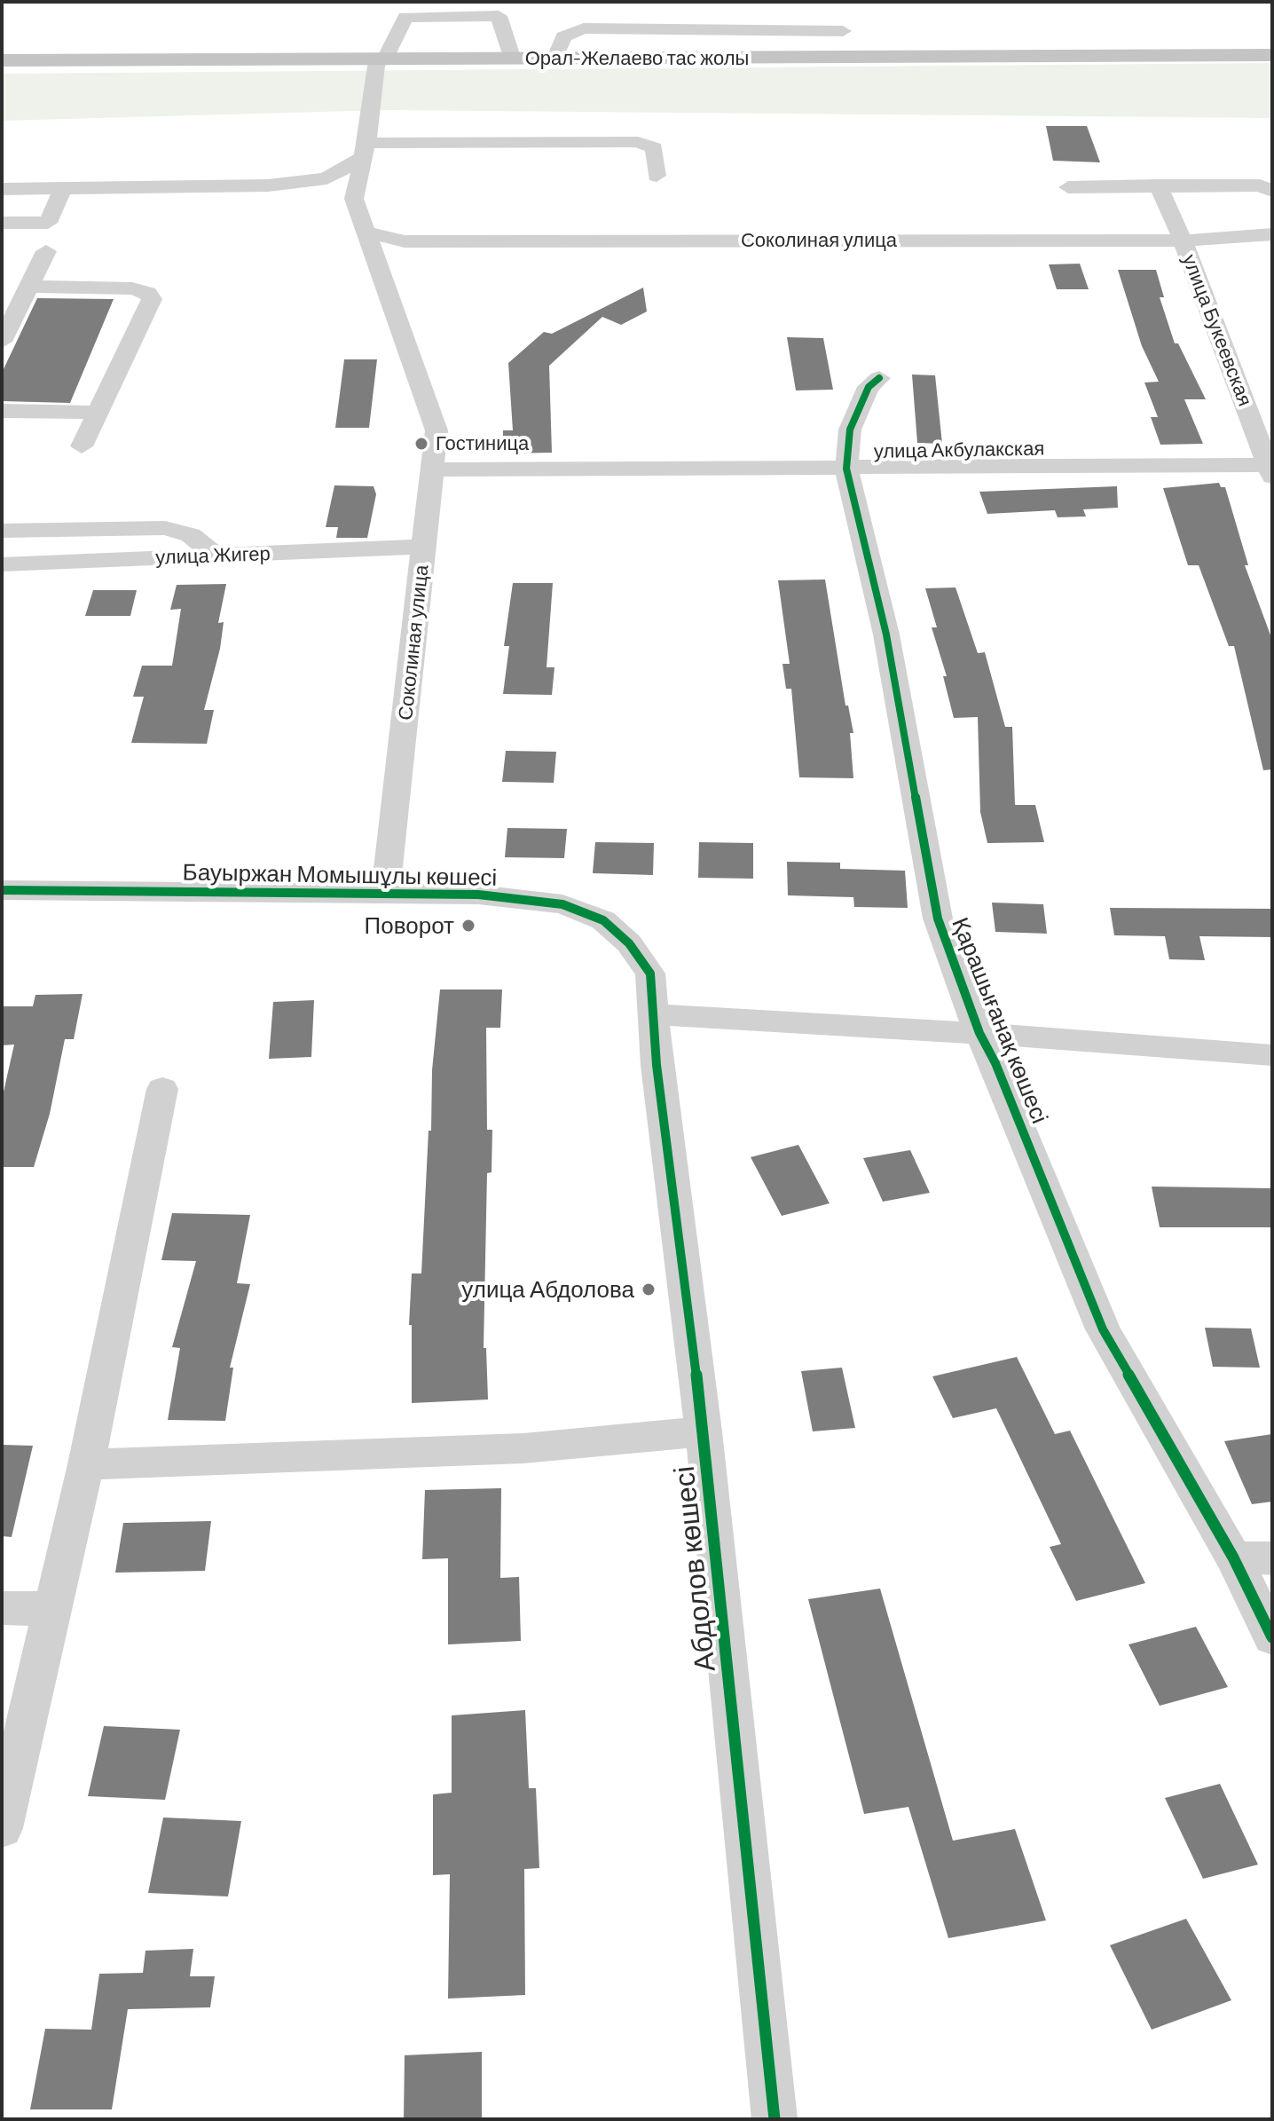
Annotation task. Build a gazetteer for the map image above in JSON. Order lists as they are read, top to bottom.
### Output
{
  "streets": {
    "main road": ["Орал-Желаево тас жолы"],
    "street": [
      "Соколиная улица",
      "улица Букеевская",
      "улица Акбулакская",
      "улица Жигер",
      "Бауыржан Момышұлы көшесі",
      "Қарашығанақ көшесі",
      "Абдолов көшесі"
    ]
  },
  "crossings": [
    ["Орал-Желаево тас жолы", "Соколиная улица"],
    ["Соколиная улица", "улица Букеевская"],
    ["Соколиная улица", "улица Акбулакская"],
    ["Соколиная улица", "улица Жигер"],
    ["Соколиная улица", "Бауыржан Момышұлы көшесі"],
    ["улица Букеевская", "улица Акбулакская"],
    ["улица Акбулакская", "Қарашығанақ көшесі"],
    ["Бауыржан Момышұлы көшесі", "Абдолов көшесі"]
  ],
  "places": ["Гостиница", "Поворот", "улица Абдолова"]
}
